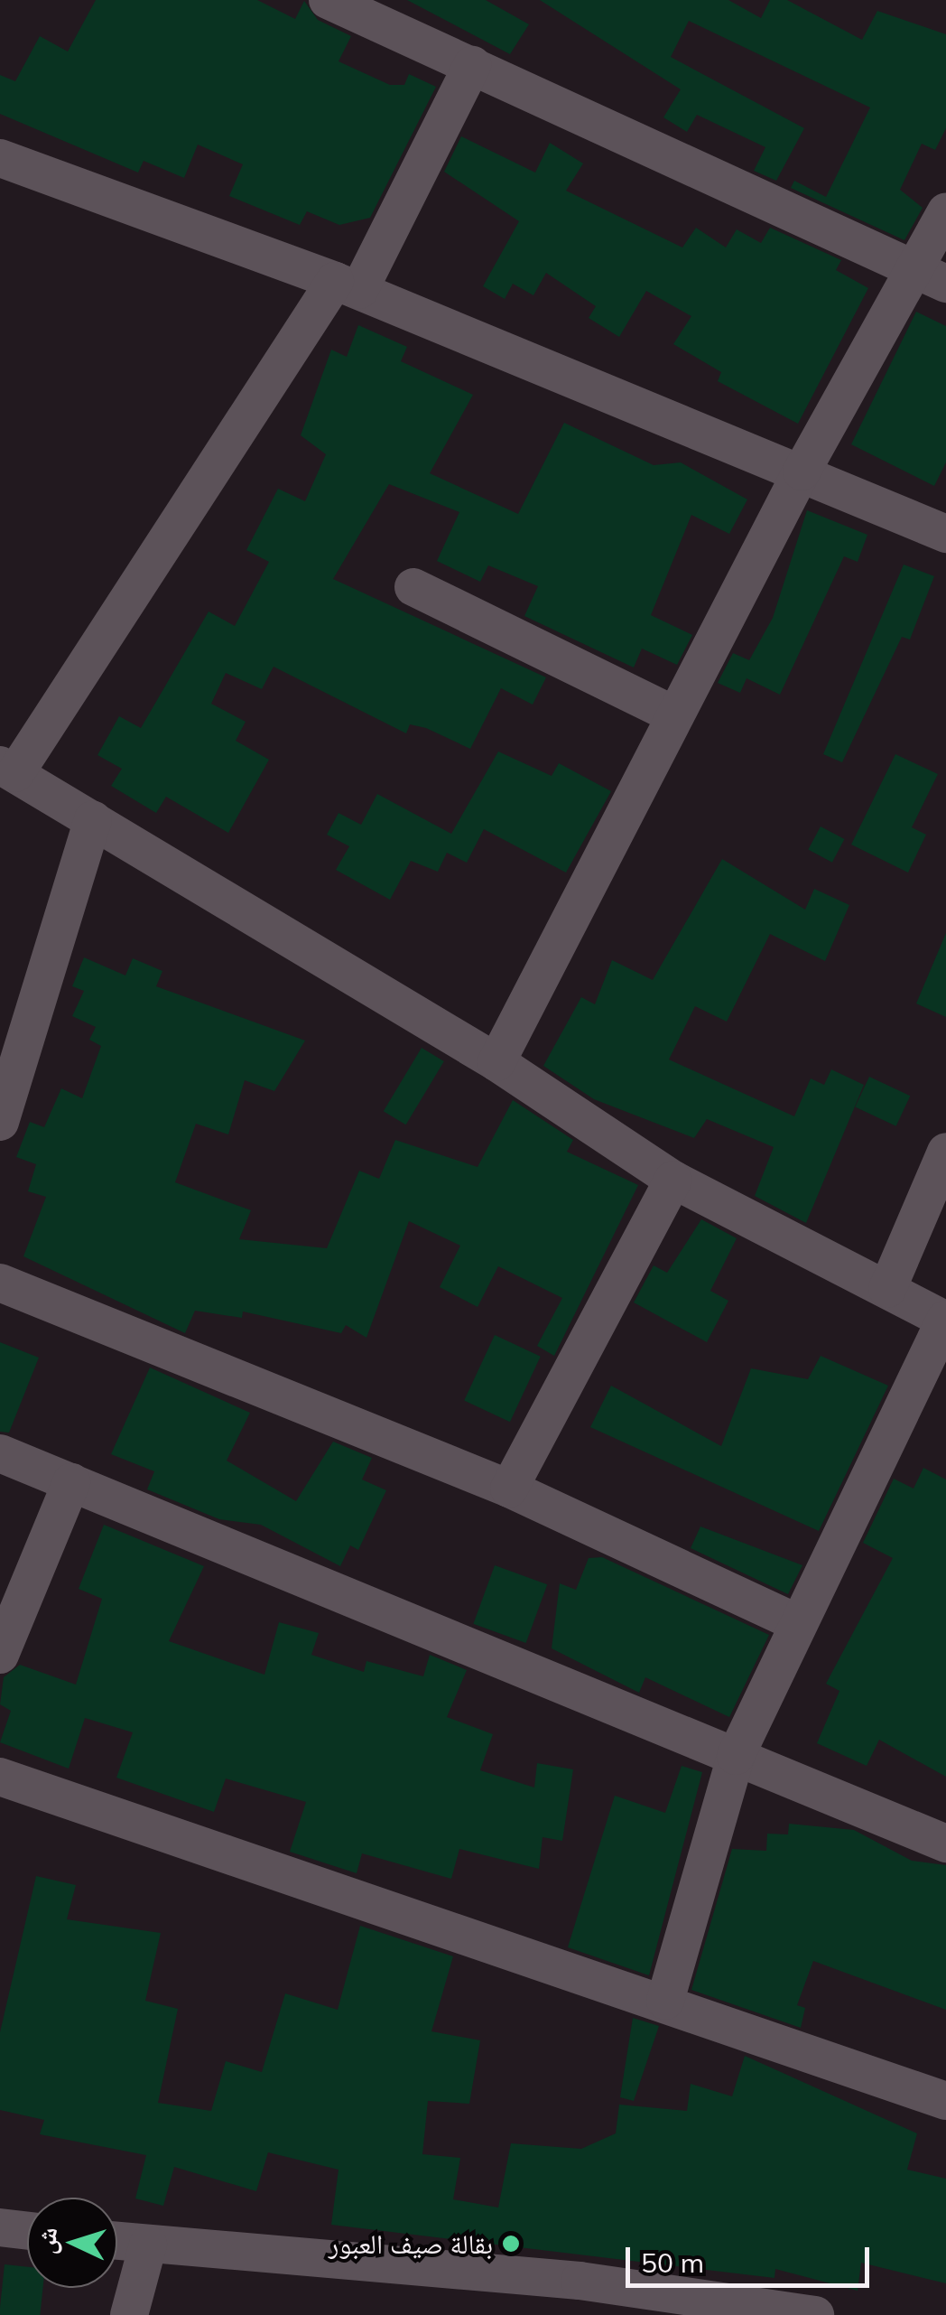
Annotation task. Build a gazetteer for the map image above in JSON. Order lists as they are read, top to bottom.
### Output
{
  "places": ["بقالة صيف العبور"],
  "scale_bar": "50 m",
  "north": "left"
}
